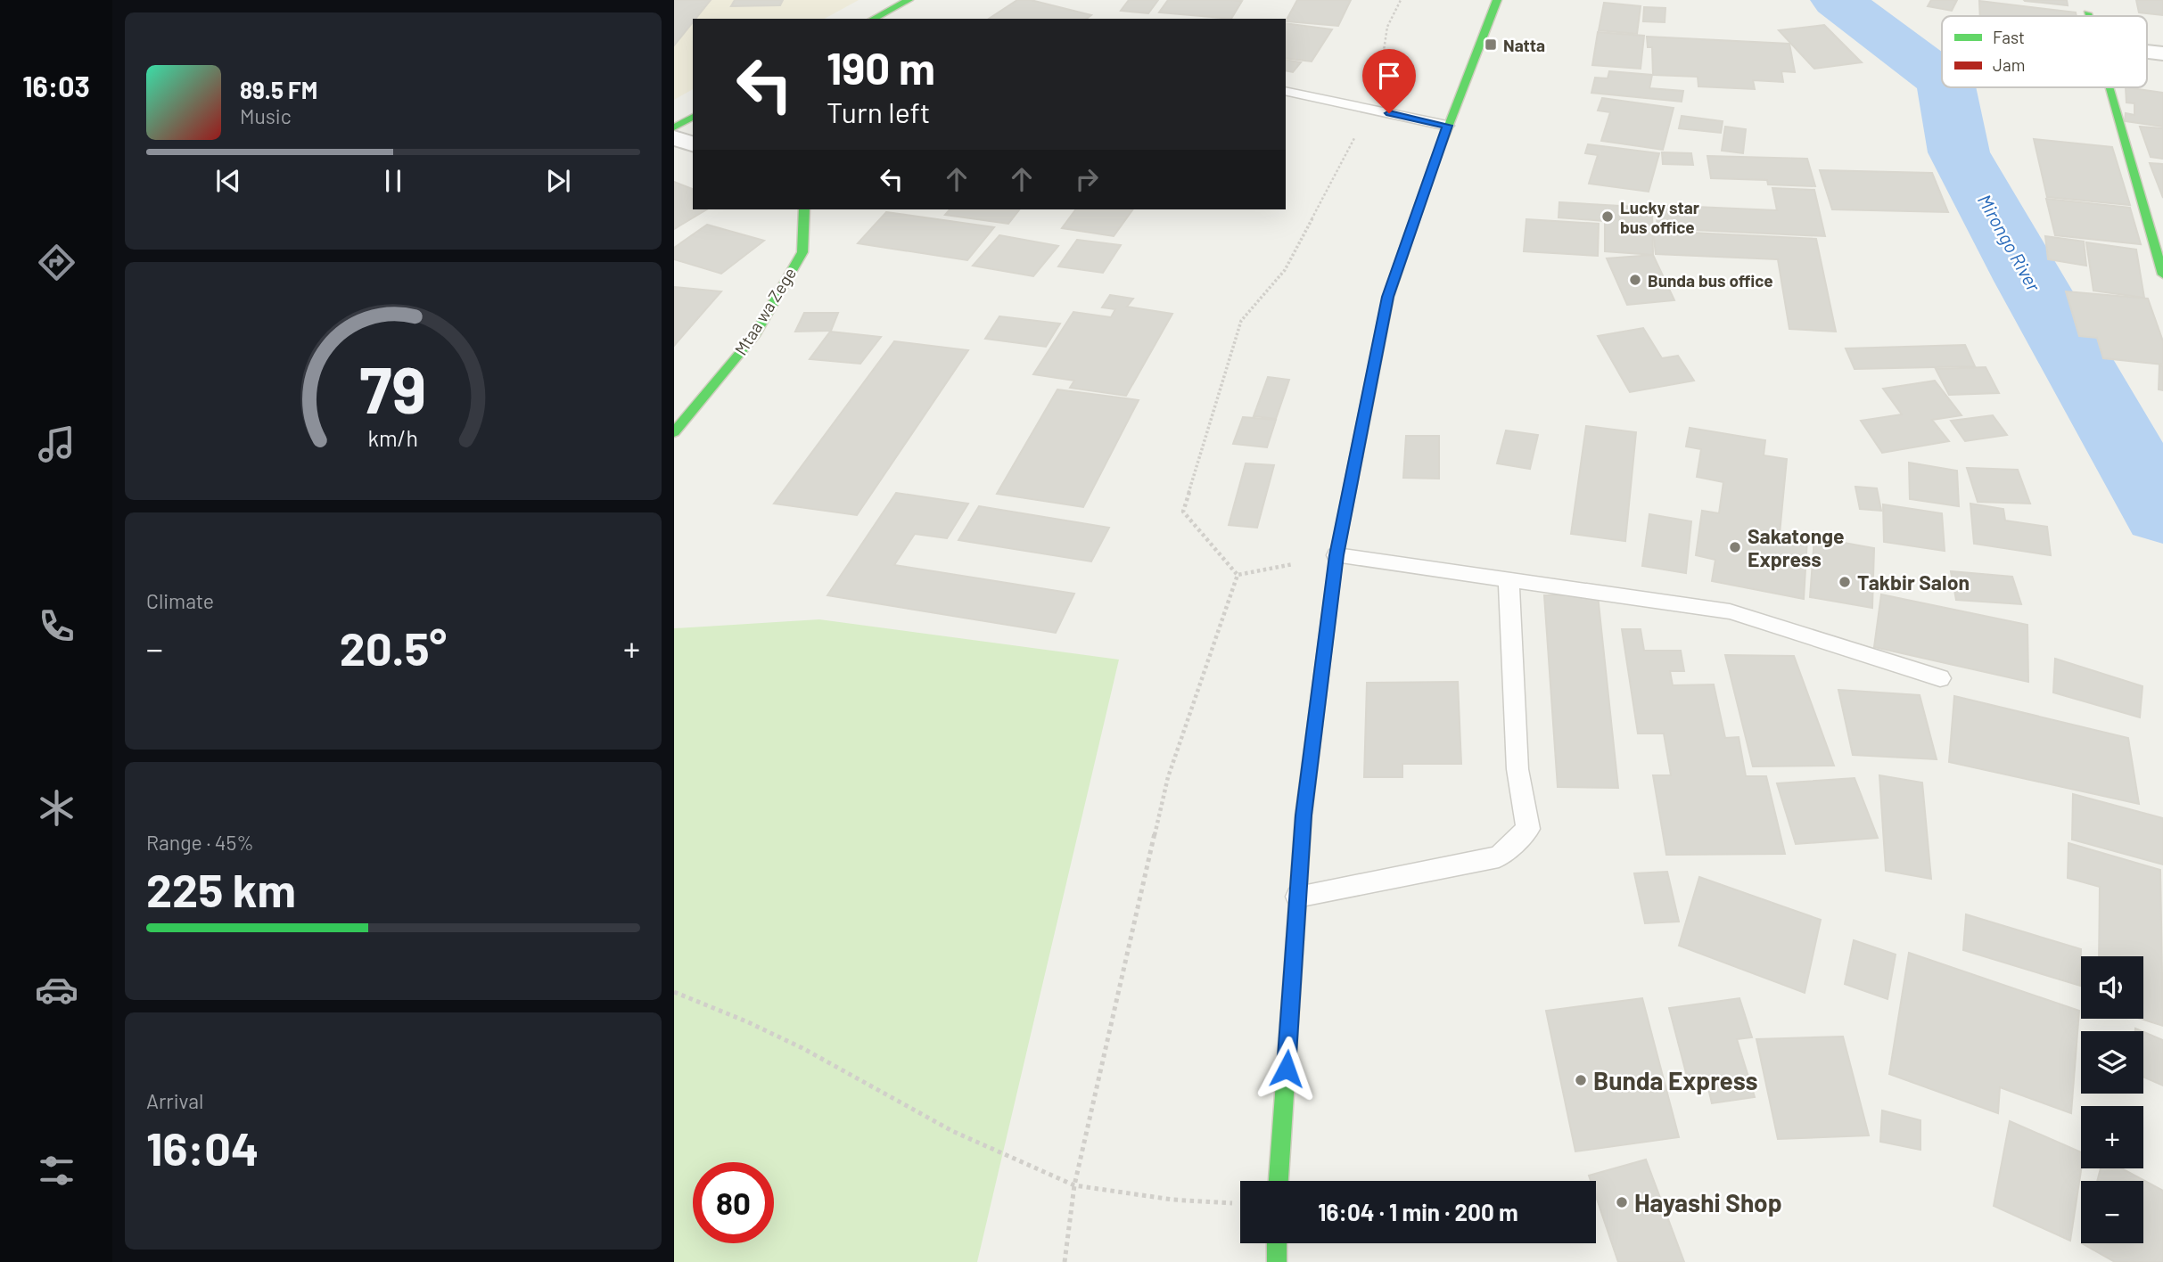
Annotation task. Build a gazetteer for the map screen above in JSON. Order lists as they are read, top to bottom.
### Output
{
  "streets": {
    "main road": ["Mtaa wa Zege"]
  },
  "water": ["Mirongo River"],
  "places": {
    "transit": ["Natta"],
    "other": [
      "Lucky star bus office",
      "Bunda bus office",
      "Sakatonge Express",
      "Takbir Salon",
      "Bunda Express",
      "Hayashi Shop"
    ]
  },
  "legend": ["Fast", "Jam"],
  "page": {
    "tabs": "16:03",
    "turn": ["190 m", "Turn left"],
    "song": ["89.5 FM", "Music"],
    "tile": [
      "Climate",
      ["Range · 45%", "225 km"],
      ["Arrival", "16:04"]
    ],
    "heat": ["−", "20.5°", "+"],
    "map_buttons": ["+", "−"],
    "limit": "80",
    "trip": "16:04 · 1 min · 200 m",
    "gauge": ["79", "km/h"]
  }
}
